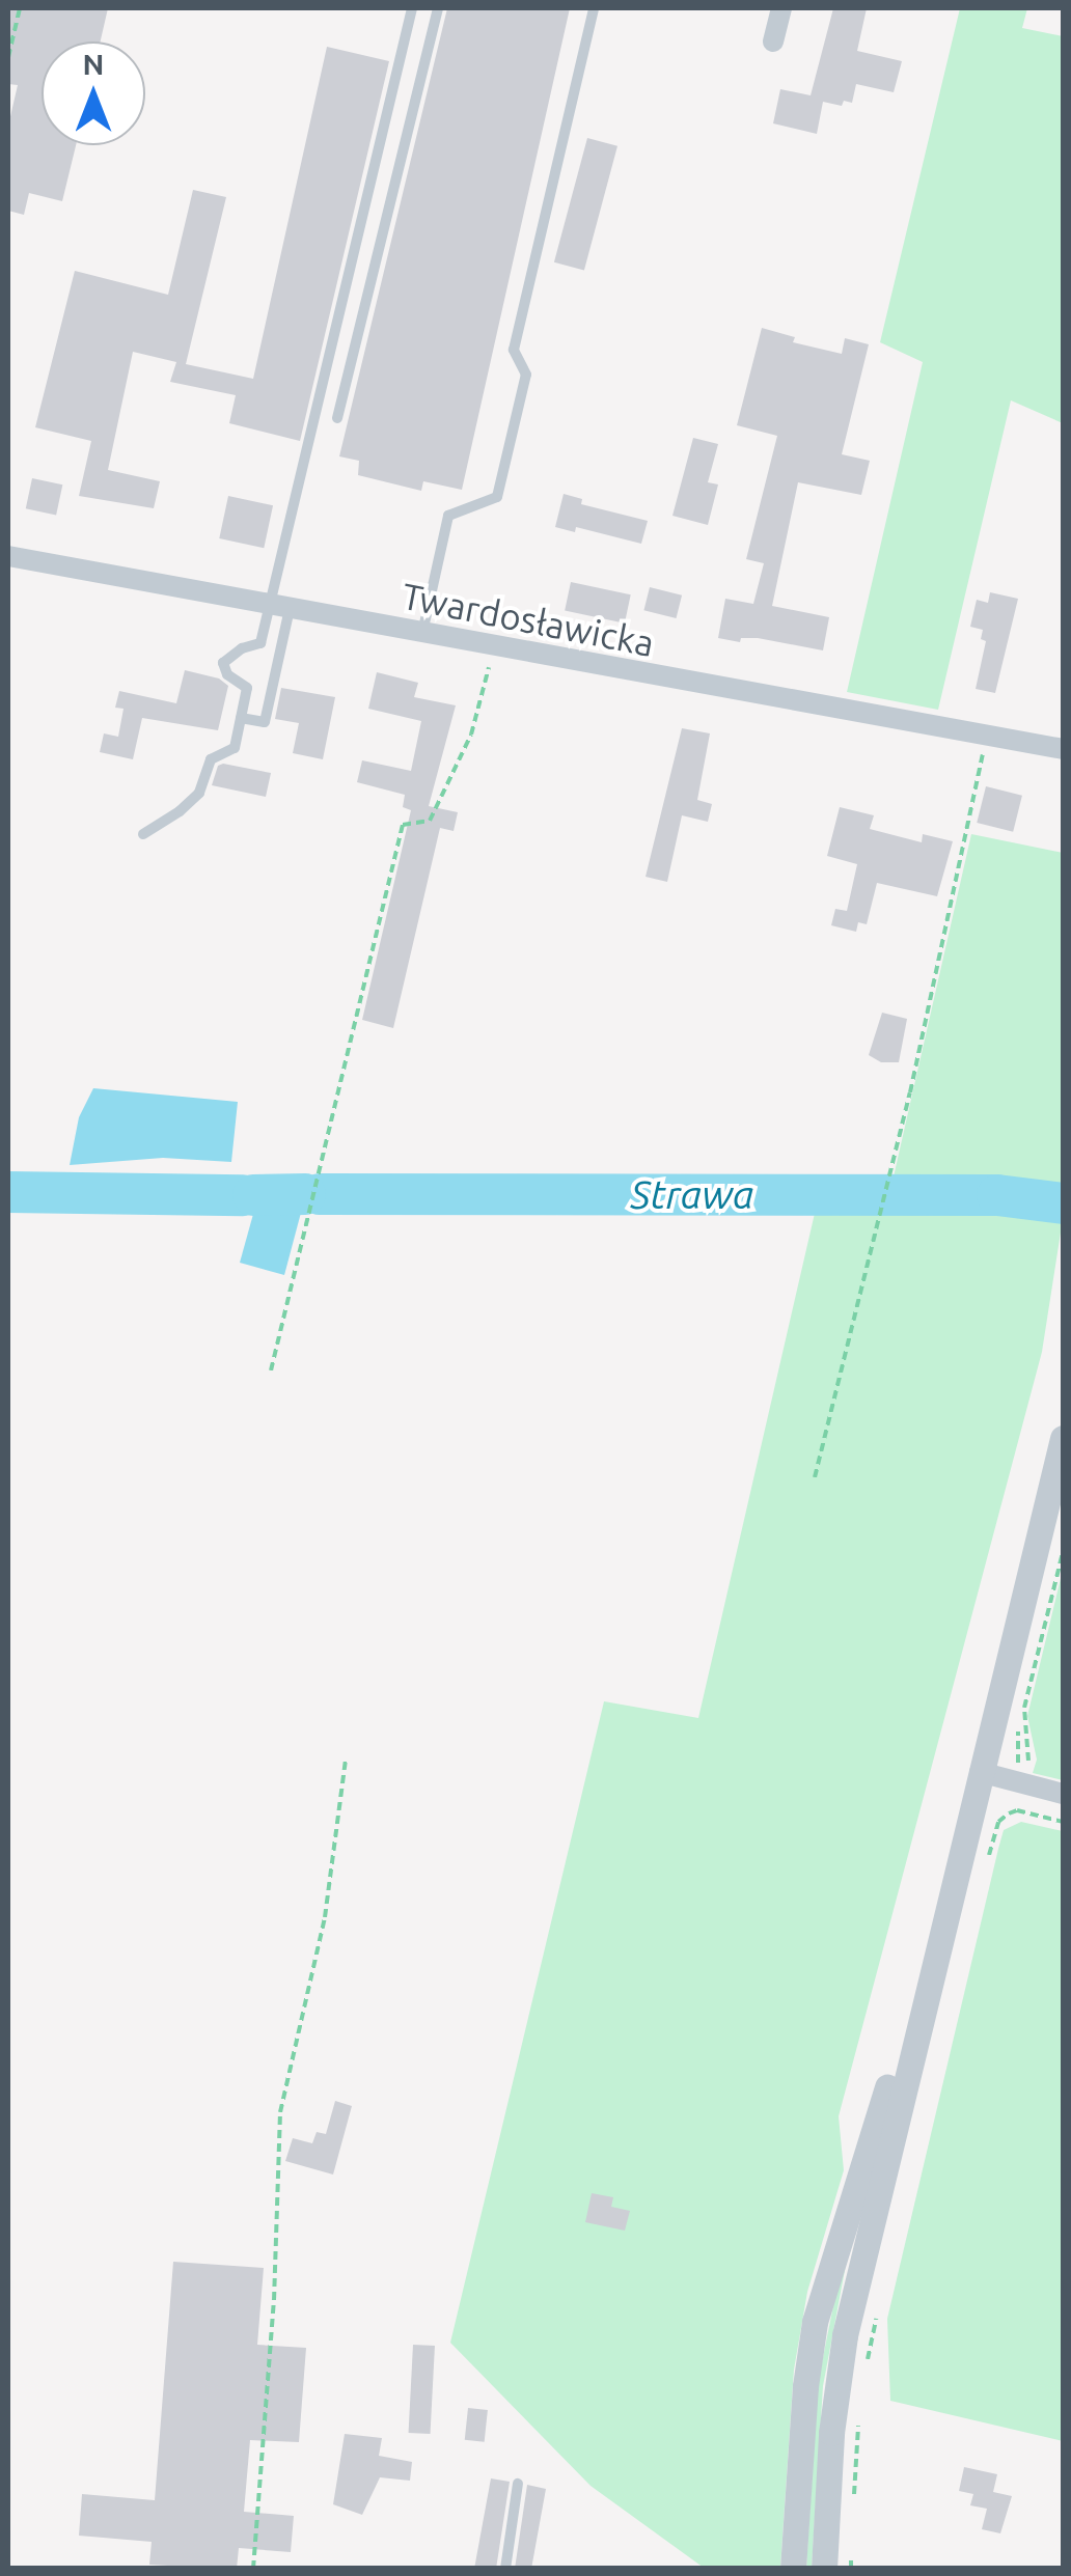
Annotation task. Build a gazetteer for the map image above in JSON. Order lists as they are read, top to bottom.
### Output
{
  "streets": {
    "street": ["Twardosławicka"]
  },
  "water": ["Strawa"],
  "north": "top"
}
